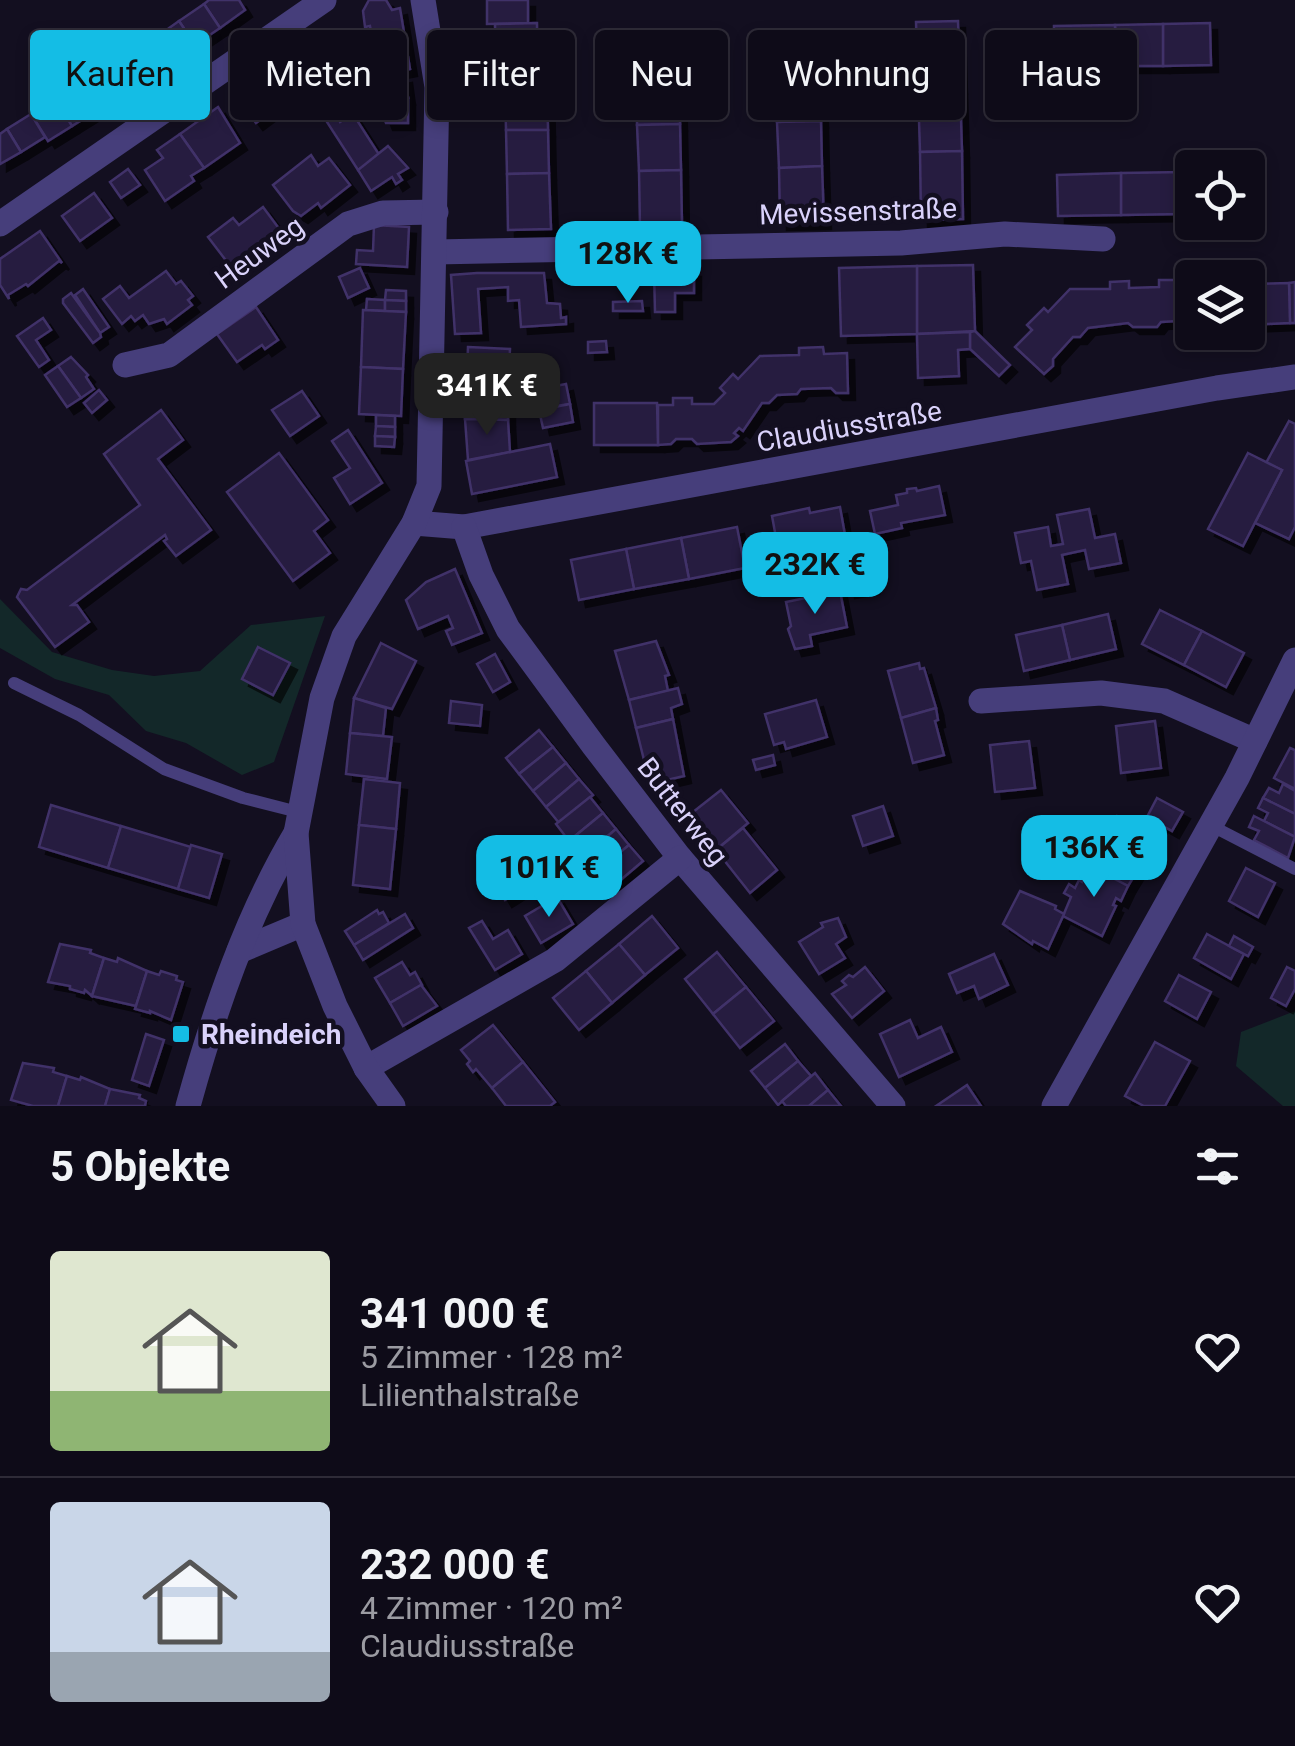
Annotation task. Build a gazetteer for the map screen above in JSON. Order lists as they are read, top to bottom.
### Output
{
  "streets": {
    "street": [
      "Mevissenstraße",
      "Heuweg",
      "Claudiusstraße",
      "Butterweg"
    ]
  },
  "crossings": [
    ["Claudiusstraße", "Butterweg"]
  ],
  "places": {
    "transit": ["Rheindeich"]
  },
  "page": {
    "chip": [
      "Kaufen",
      "Mieten",
      "Filter",
      "Neu",
      "Wohnung",
      "Haus"
    ],
    "price": [
      "128K €",
      "341K €",
      "232K €",
      "136K €",
      "101K €"
    ],
    "heading": "5 Objekte",
    "list": [
      {
        "name": "341 000 €",
        "note": "5 Zimmer · 128 m² · Lilienthalstraße"
      },
      {
        "name": "232 000 €",
        "note": "4 Zimmer · 120 m² · Claudiusstraße"
      }
    ]
  }
}
